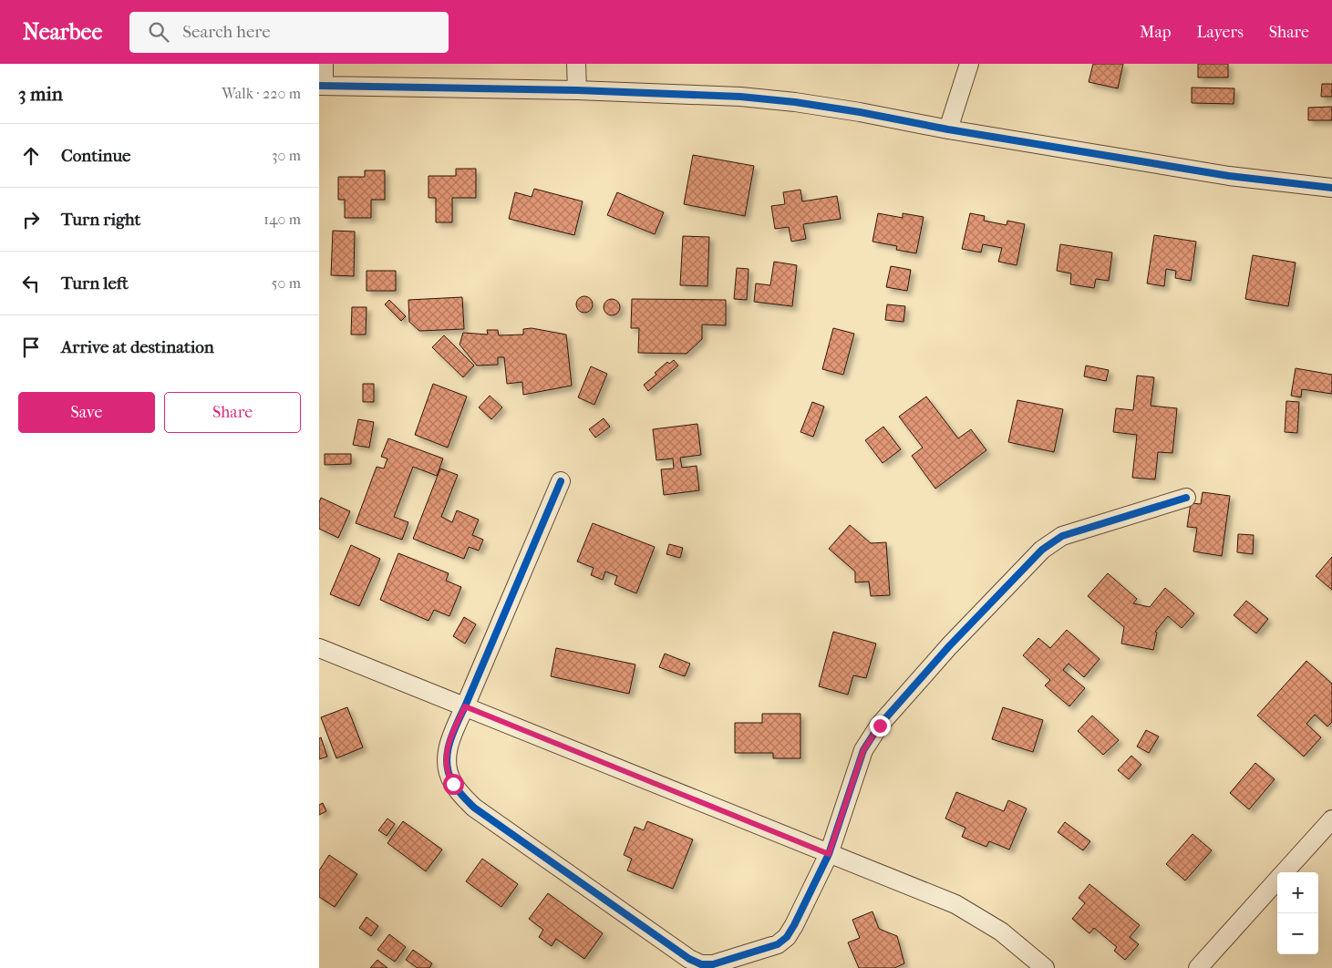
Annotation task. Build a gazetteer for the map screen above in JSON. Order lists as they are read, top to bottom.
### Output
{
  "page": {
    "header": "Nearbee",
    "search": "Search here",
    "nav": ["Map", "Layers", "Share"],
    "heading": ["3 min", "Walk · 220 m"],
    "list": [
      ["Continue", "30 m"],
      ["Turn right", "140 m"],
      ["Turn left", "50 m"],
      "Arrive at destination"
    ],
    "buttons": ["Save", "Share"],
    "map_buttons": ["+", "−"]
  }
}
